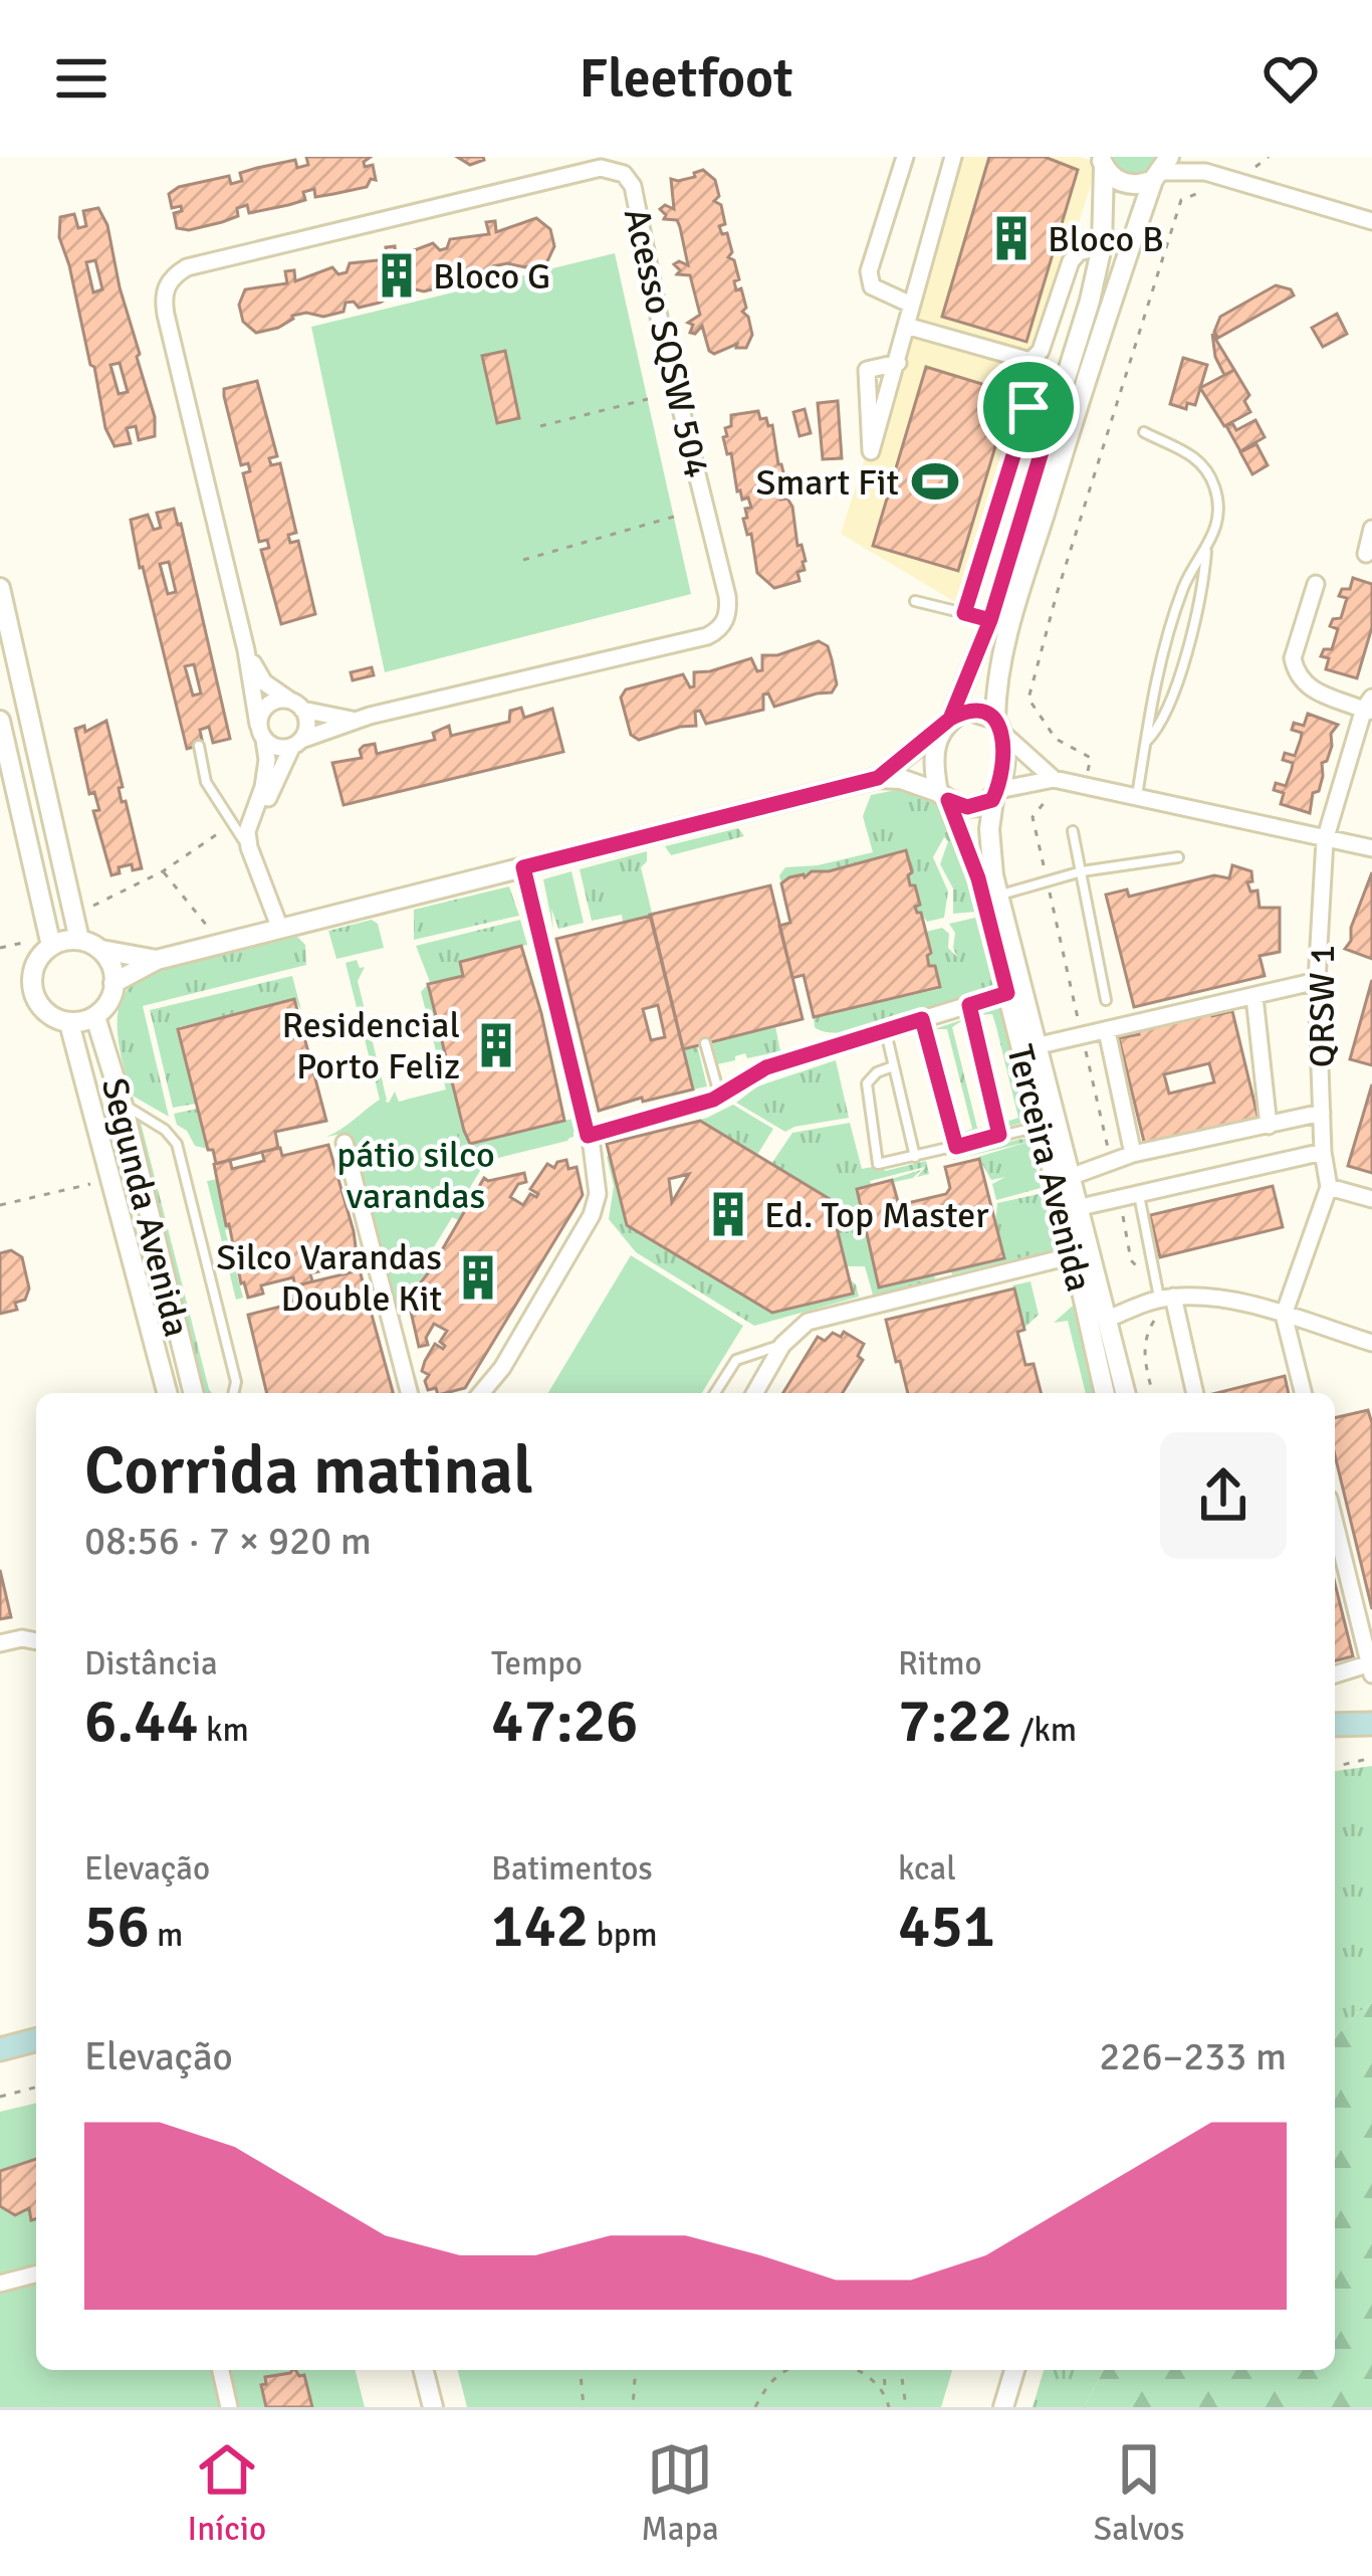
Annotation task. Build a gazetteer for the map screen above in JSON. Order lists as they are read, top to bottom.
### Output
{
  "streets": {
    "street": [
      "Acesso SQSW 504",
      "QRSW 1",
      "Terceira Avenida",
      "Segunda Avenida"
    ]
  },
  "parks": ["pátio silco varandas"],
  "places": {
    "building": [
      "Bloco B",
      "Bloco G",
      "Residencial Porto Feliz",
      "Ed. Top Master",
      "Silco Varandas Double Kit"
    ],
    "sports": ["Smart Fit"]
  },
  "page": {
    "header": "Fleetfoot",
    "heading": ["Corrida matinal", "08:56 · 7 × 920 m"],
    "stats": [
      ["Distância", "6.44 km"],
      ["Tempo", "47:26"],
      ["Ritmo", "7:22 /km"],
      ["Elevação", "56 m"],
      ["Batimentos", "142 bpm"],
      ["kcal", "451"]
    ],
    "chart": ["Elevação", "226–233 m"],
    "tabs": ["Início", "Mapa", "Salvos"]
  }
}
